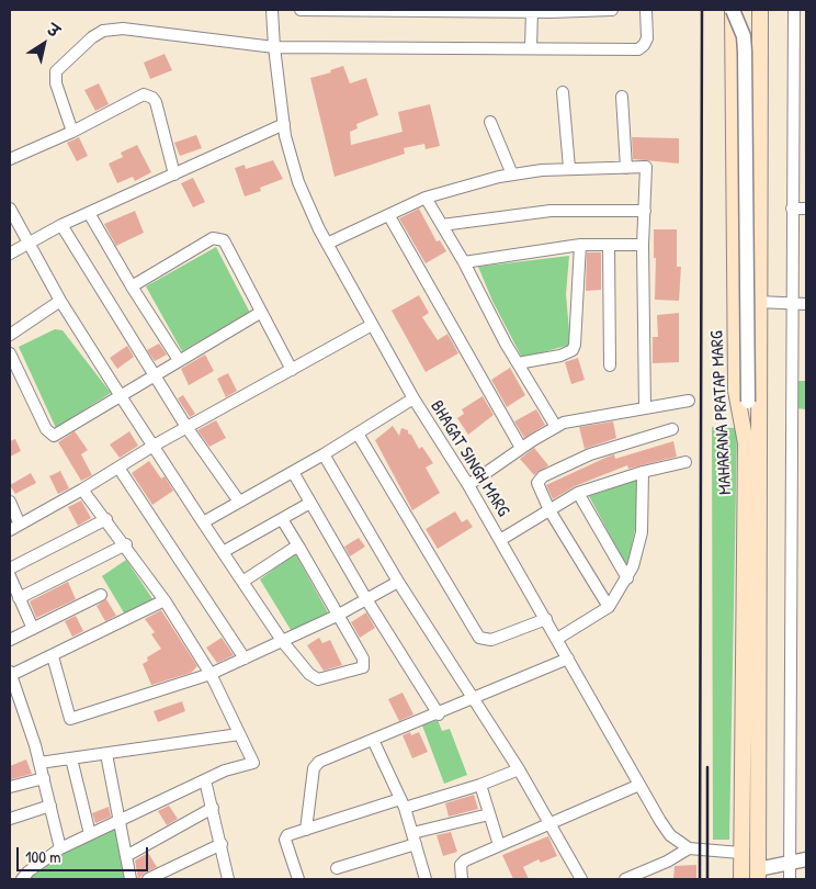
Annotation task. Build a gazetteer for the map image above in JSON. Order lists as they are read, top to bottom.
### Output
{
  "streets": {
    "main road": ["MAHARANA PRATAP MARG"],
    "street": ["BHAGAT SINGH MARG"]
  },
  "scale_bar": "100 m",
  "north": "top right"
}
